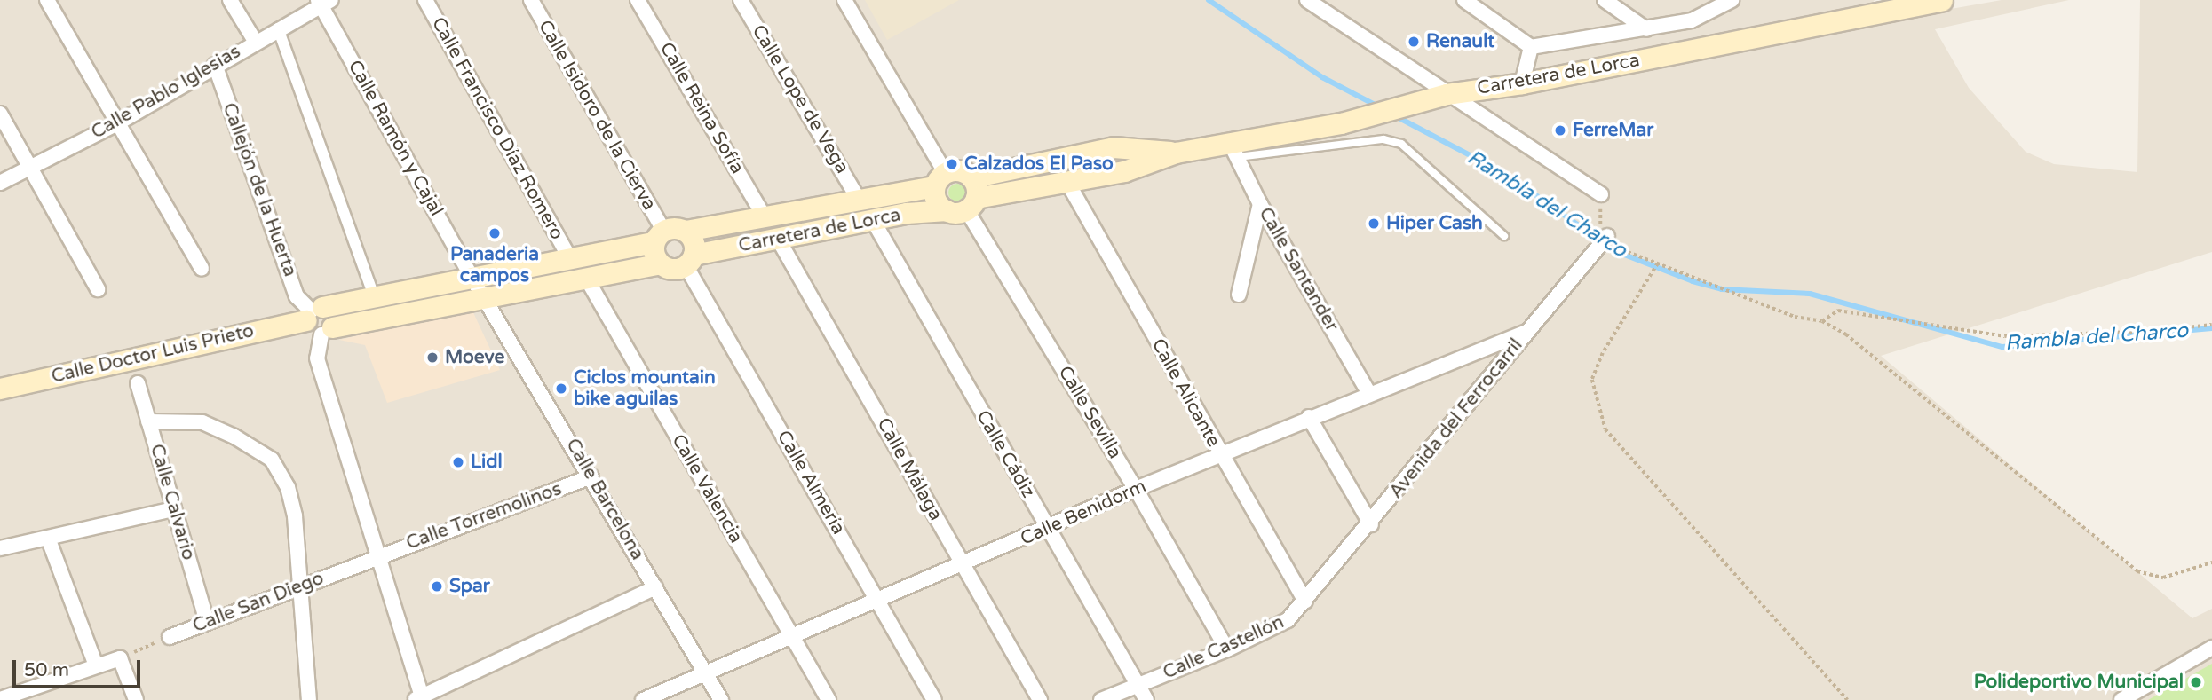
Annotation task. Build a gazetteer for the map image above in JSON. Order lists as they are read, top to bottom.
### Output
{
  "streets": {
    "main road": ["Carretera de Lorca", "Calle Doctor Luis Prieto"],
    "street": [
      "Calle Pablo Iglesias",
      "Calle Lope de Vega",
      "Calle Reina Sofía",
      "Calle Isidoro de la Cierva",
      "Calle Francisco Díaz Romero",
      "Calle Ramón y Cajal",
      "Callejón de la Huerta",
      "Calle Santander",
      "Calle Alicante",
      "Calle Sevilla",
      "Avenida del Ferrocarril",
      "Calle Cádiz",
      "Calle Málaga",
      "Calle Almería",
      "Calle Valencia",
      "Calle Barcelona",
      "Calle Calvario",
      "Calle Benidorm",
      "Calle Torremolinos",
      "Calle San Diego",
      "Calle Castellón"
    ]
  },
  "crossings": [
    ["Carretera de Lorca", "Calle Lope de Vega"],
    ["Carretera de Lorca", "Calle Reina Sofía"],
    ["Carretera de Lorca", "Calle Isidoro de la Cierva"],
    ["Carretera de Lorca", "Calle Francisco Díaz Romero"],
    ["Carretera de Lorca", "Calle Ramón y Cajal"],
    ["Carretera de Lorca", "Callejón de la Huerta"],
    ["Carretera de Lorca", "Calle Santander"],
    ["Carretera de Lorca", "Calle Doctor Luis Prieto"],
    ["Carretera de Lorca", "Calle Alicante"],
    ["Carretera de Lorca", "Calle Sevilla"],
    ["Carretera de Lorca", "Calle Cádiz"],
    ["Carretera de Lorca", "Calle Málaga"],
    ["Carretera de Lorca", "Calle Almería"],
    ["Carretera de Lorca", "Calle Valencia"],
    ["Carretera de Lorca", "Calle Barcelona"],
    ["Calle Pablo Iglesias", "Calle Ramón y Cajal"],
    ["Calle Pablo Iglesias", "Callejón de la Huerta"],
    ["Calle Isidoro de la Cierva", "Calle Almería"],
    ["Callejón de la Huerta", "Calle Doctor Luis Prieto"],
    ["Calle Santander", "Calle Benidorm"],
    ["Calle Alicante", "Avenida del Ferrocarril"],
    ["Calle Alicante", "Calle Benidorm"],
    ["Calle Alicante", "Calle Castellón"],
    ["Calle Sevilla", "Calle Benidorm"],
    ["Calle Sevilla", "Calle Castellón"],
    ["Avenida del Ferrocarril", "Calle Benidorm"],
    ["Avenida del Ferrocarril", "Calle Castellón"],
    ["Calle Cádiz", "Calle Benidorm"],
    ["Calle Cádiz", "Calle Castellón"],
    ["Calle Málaga", "Calle Benidorm"],
    ["Calle Almería", "Calle Benidorm"],
    ["Calle Valencia", "Calle Benidorm"],
    ["Calle Barcelona", "Calle Benidorm"],
    ["Calle Barcelona", "Calle Torremolinos"],
    ["Calle Calvario", "Calle San Diego"],
    ["Calle Torremolinos", "Calle San Diego"]
  ],
  "water": ["Rambla del Charco"],
  "places": [
    "Renault",
    "FerreMar",
    "Calzados El Paso",
    "Hiper Cash",
    "Panaderia campos",
    "Moeve",
    "Ciclos mountain bike aguilas",
    "Lidl",
    "Spar",
    "Polideportivo Municipal"
  ],
  "scale_bar": "50 m"
}
